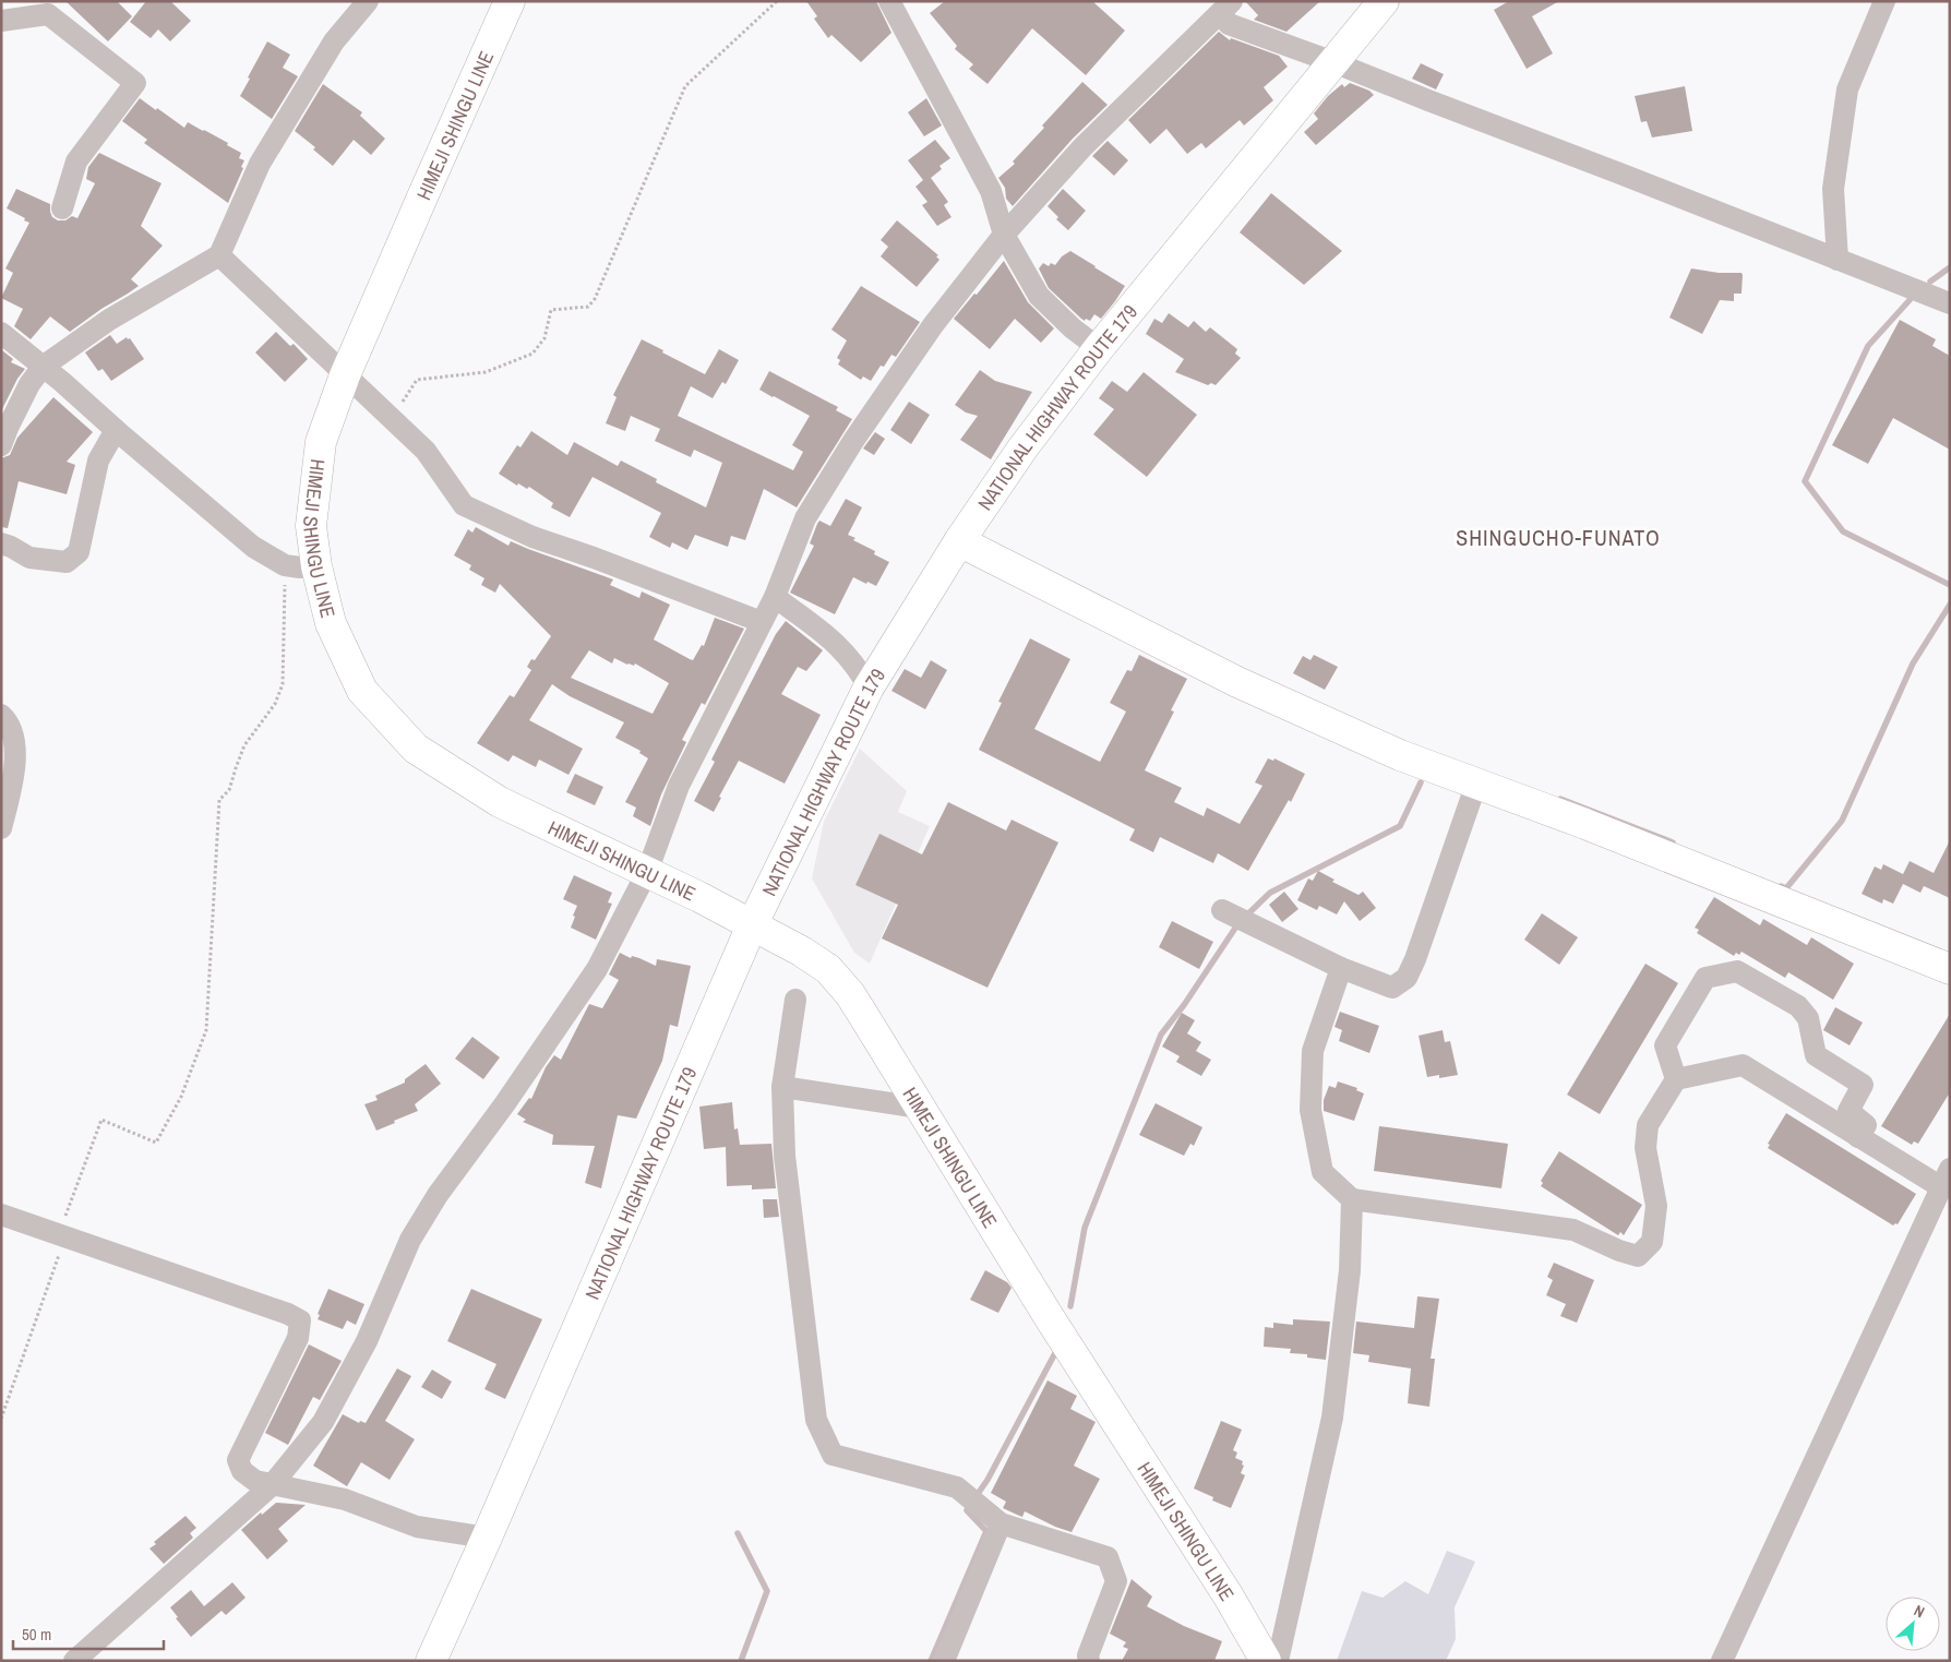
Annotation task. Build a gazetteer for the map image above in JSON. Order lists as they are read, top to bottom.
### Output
{
  "streets": {
    "main road": ["HIMEJI SHINGU LINE", "NATIONAL HIGHWAY ROUTE 179"]
  },
  "crossings": [
    ["HIMEJI SHINGU LINE", "NATIONAL HIGHWAY ROUTE 179"]
  ],
  "districts": ["SHINGUCHO-FUNATO"],
  "scale_bar": "50 m",
  "north": "top right"
}
